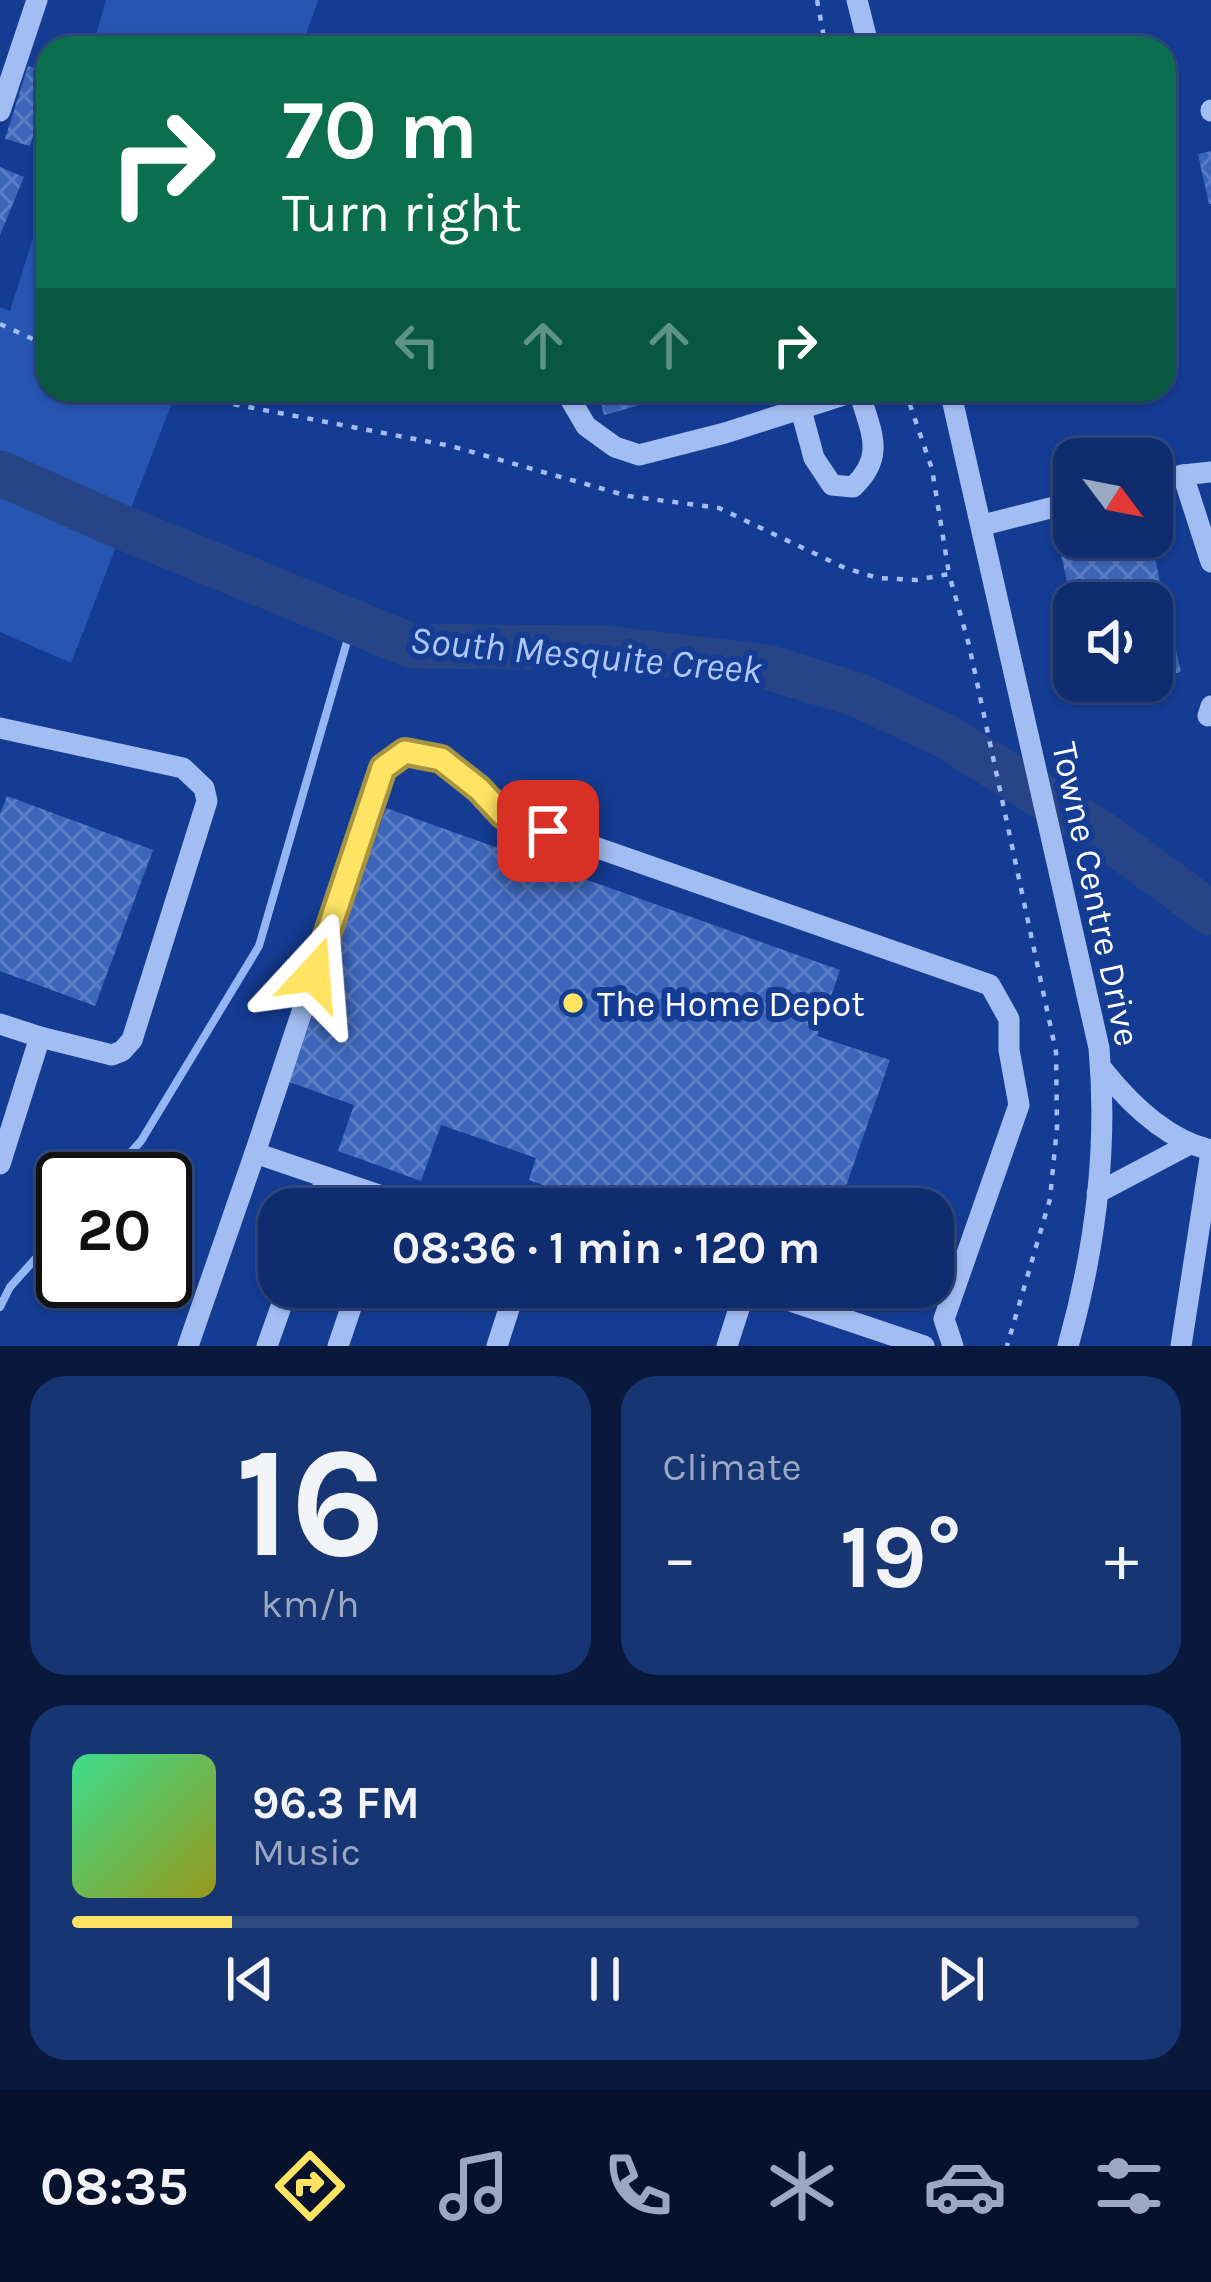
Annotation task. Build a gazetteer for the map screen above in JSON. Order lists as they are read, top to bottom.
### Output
{
  "streets": {
    "street": ["Towne Centre Drive"]
  },
  "water": ["South Mesquite Creek"],
  "places": ["The Home Depot"],
  "north": "bottom right",
  "page": {
    "turn": ["70 m", "Turn right"],
    "limit": "20",
    "trip": "08:36 · 1 min · 120 m",
    "tile": [
      ["16", "km/h"],
      "Climate"
    ],
    "heat": ["−", "19°", "+"],
    "song": ["96.3 FM", "Music"],
    "tabs": "08:35"
  }
}
